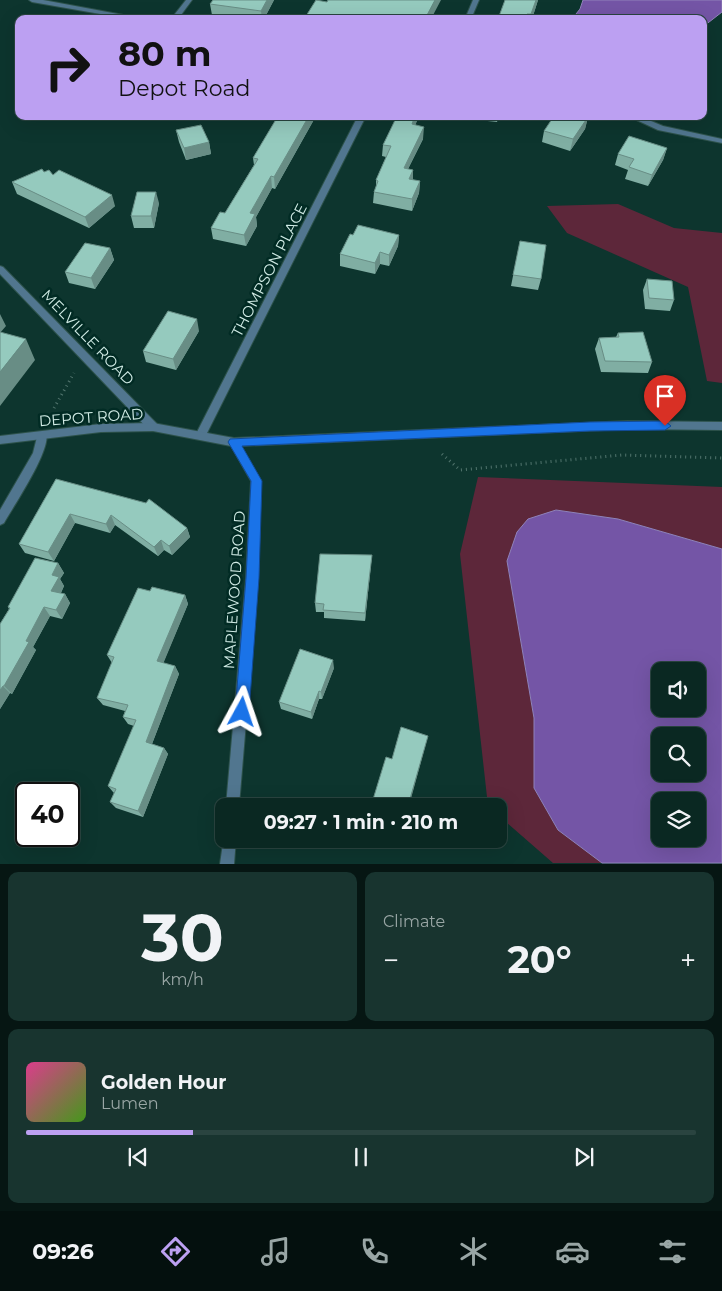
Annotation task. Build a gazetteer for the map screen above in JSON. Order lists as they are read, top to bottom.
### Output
{
  "streets": {
    "street": [
      "THOMPSON PLACE",
      "MELVILLE ROAD",
      "DEPOT ROAD",
      "MAPLEWOOD ROAD"
    ]
  },
  "crossings": [
    ["THOMPSON PLACE", "DEPOT ROAD"],
    ["MELVILLE ROAD", "DEPOT ROAD"],
    ["DEPOT ROAD", "MAPLEWOOD ROAD"]
  ],
  "page": {
    "turn": ["80 m", "Depot Road"],
    "limit": "40",
    "trip": "09:27 · 1 min · 210 m",
    "tile": [
      ["30", "km/h"],
      "Climate"
    ],
    "heat": ["−", "20°", "+"],
    "song": ["Golden Hour", "Lumen"],
    "tabs": "09:26"
  }
}
